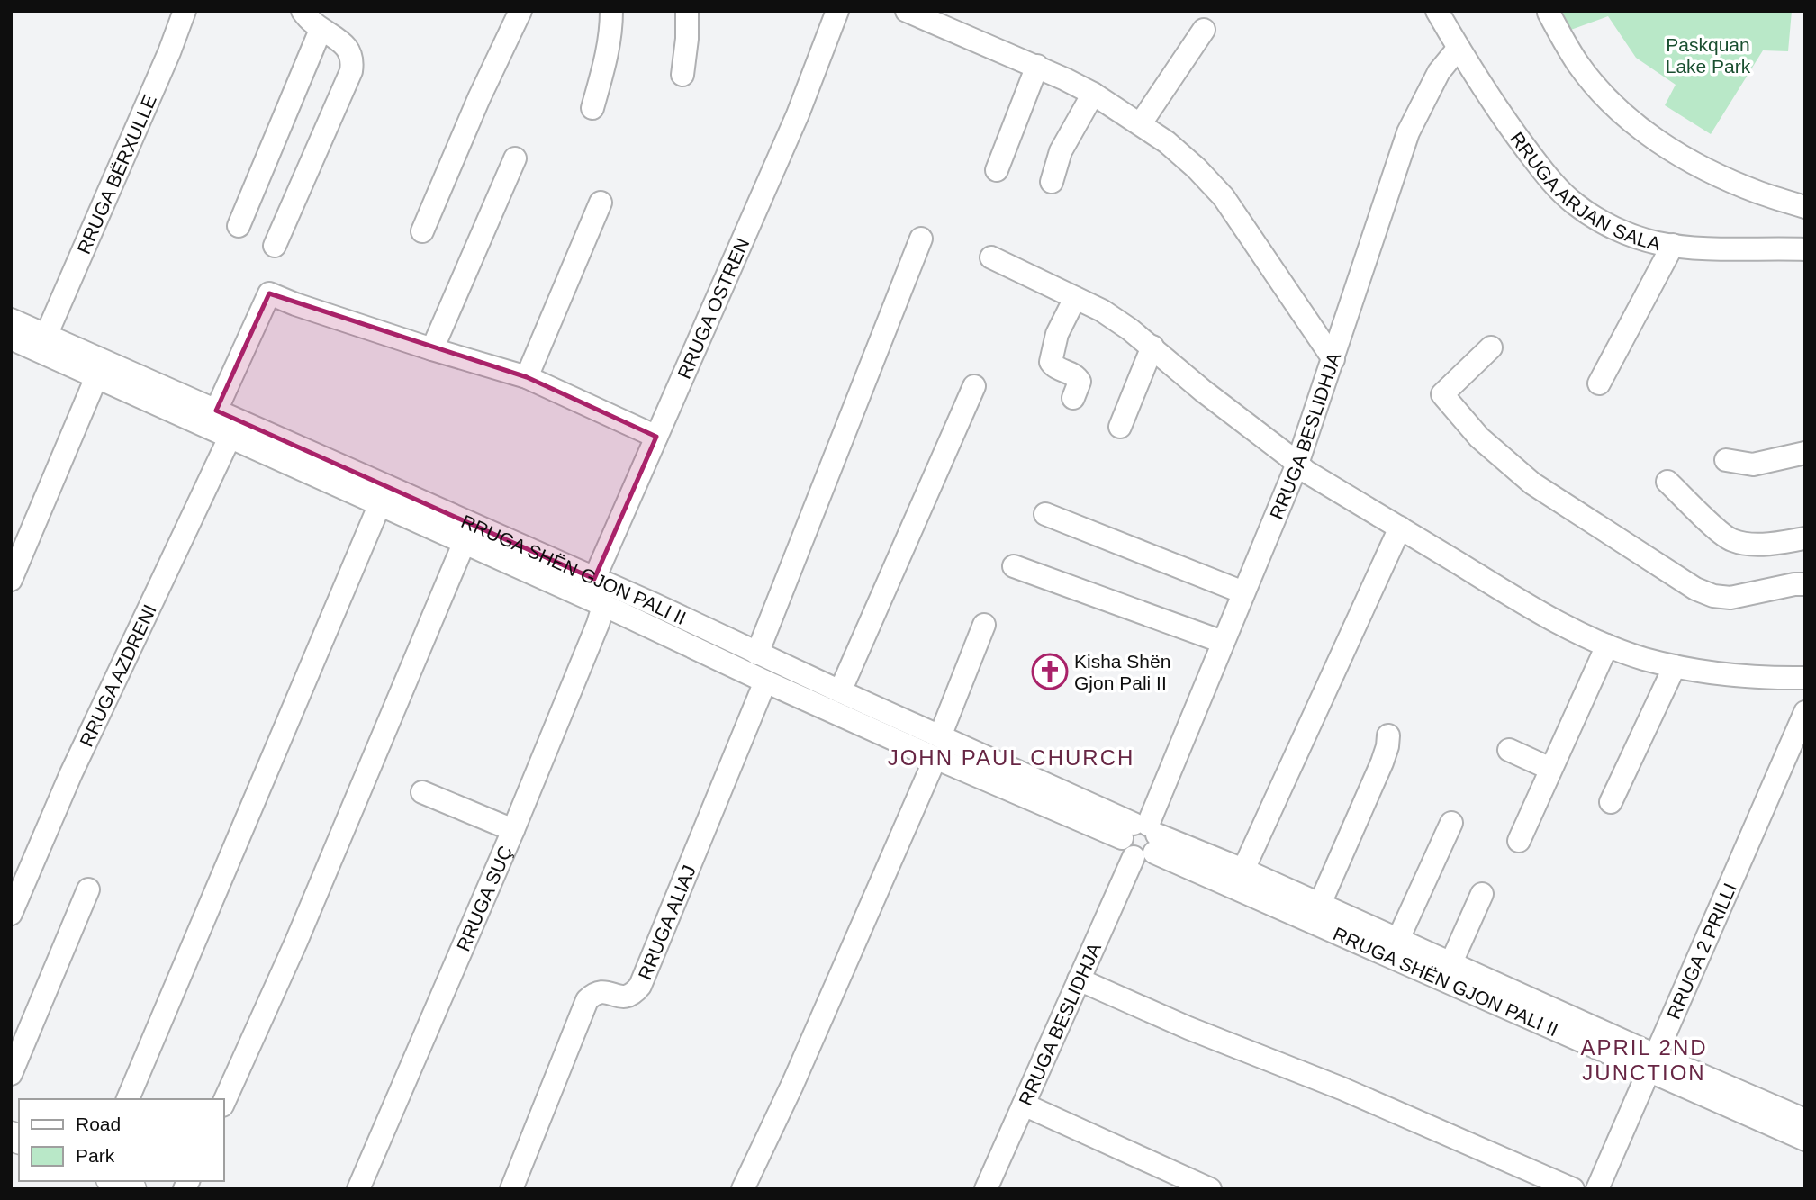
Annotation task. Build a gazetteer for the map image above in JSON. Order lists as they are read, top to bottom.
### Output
{
  "streets": {
    "street": [
      "RRUGA BËRXULLE",
      "RRUGA ARJAN SALA",
      "RRUGA OSTREN",
      "RRUGA BESLIDHJA",
      "RRUGA SHËN GJON PALI II",
      "RRUGA AZDRENI",
      "RRUGA SUÇ",
      "RRUGA ALIAJ",
      "RRUGA 2 PRILLI"
    ]
  },
  "crossings": [
    ["RRUGA BËRXULLE", "RRUGA SHËN GJON PALI II"],
    ["RRUGA ARJAN SALA", "RRUGA BESLIDHJA"],
    ["RRUGA OSTREN", "RRUGA SHËN GJON PALI II"],
    ["RRUGA BESLIDHJA", "RRUGA SHËN GJON PALI II"],
    ["RRUGA SHËN GJON PALI II", "RRUGA AZDRENI"],
    ["RRUGA SHËN GJON PALI II", "RRUGA SUÇ"],
    ["RRUGA SHËN GJON PALI II", "RRUGA ALIAJ"],
    ["RRUGA SHËN GJON PALI II", "RRUGA 2 PRILLI"]
  ],
  "districts": ["JOHN PAUL CHURCH", "APRIL 2ND JUNCTION"],
  "parks": ["Paskquan Lake Park"],
  "places": {
    "church": ["Kisha Shën Gjon Pali II"]
  },
  "legend": ["Road", "Park"]
}
